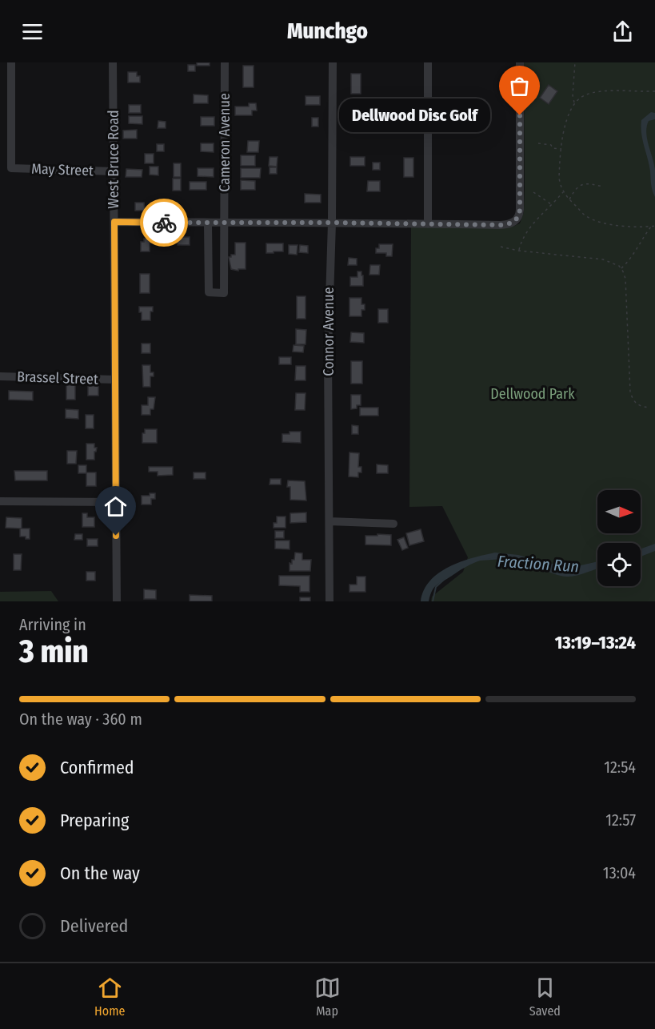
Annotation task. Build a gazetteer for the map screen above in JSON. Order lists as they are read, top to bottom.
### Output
{
  "streets": {
    "street": [
      "Cameron Avenue",
      "West Bruce Road",
      "May Street",
      "Connor Avenue",
      "Brassel Street"
    ]
  },
  "crossings": [
    ["West Bruce Road", "May Street"],
    ["West Bruce Road", "Brassel Street"]
  ],
  "water": ["Fraction Run"],
  "parks": ["Dellwood Park"],
  "places": ["Dellwood Disc Golf"],
  "north": "right",
  "page": {
    "header": "Munchgo",
    "bubble": "Dellwood Disc Golf",
    "heading": ["3 min", "Arriving in", "13:19–13:24"],
    "bar": "On the way · 360 m",
    "list": [
      ["Confirmed", "12:54"],
      ["Preparing", "12:57"],
      ["On the way", "13:04"],
      "Delivered"
    ],
    "tabs": ["Home", "Map", "Saved"]
  }
}
